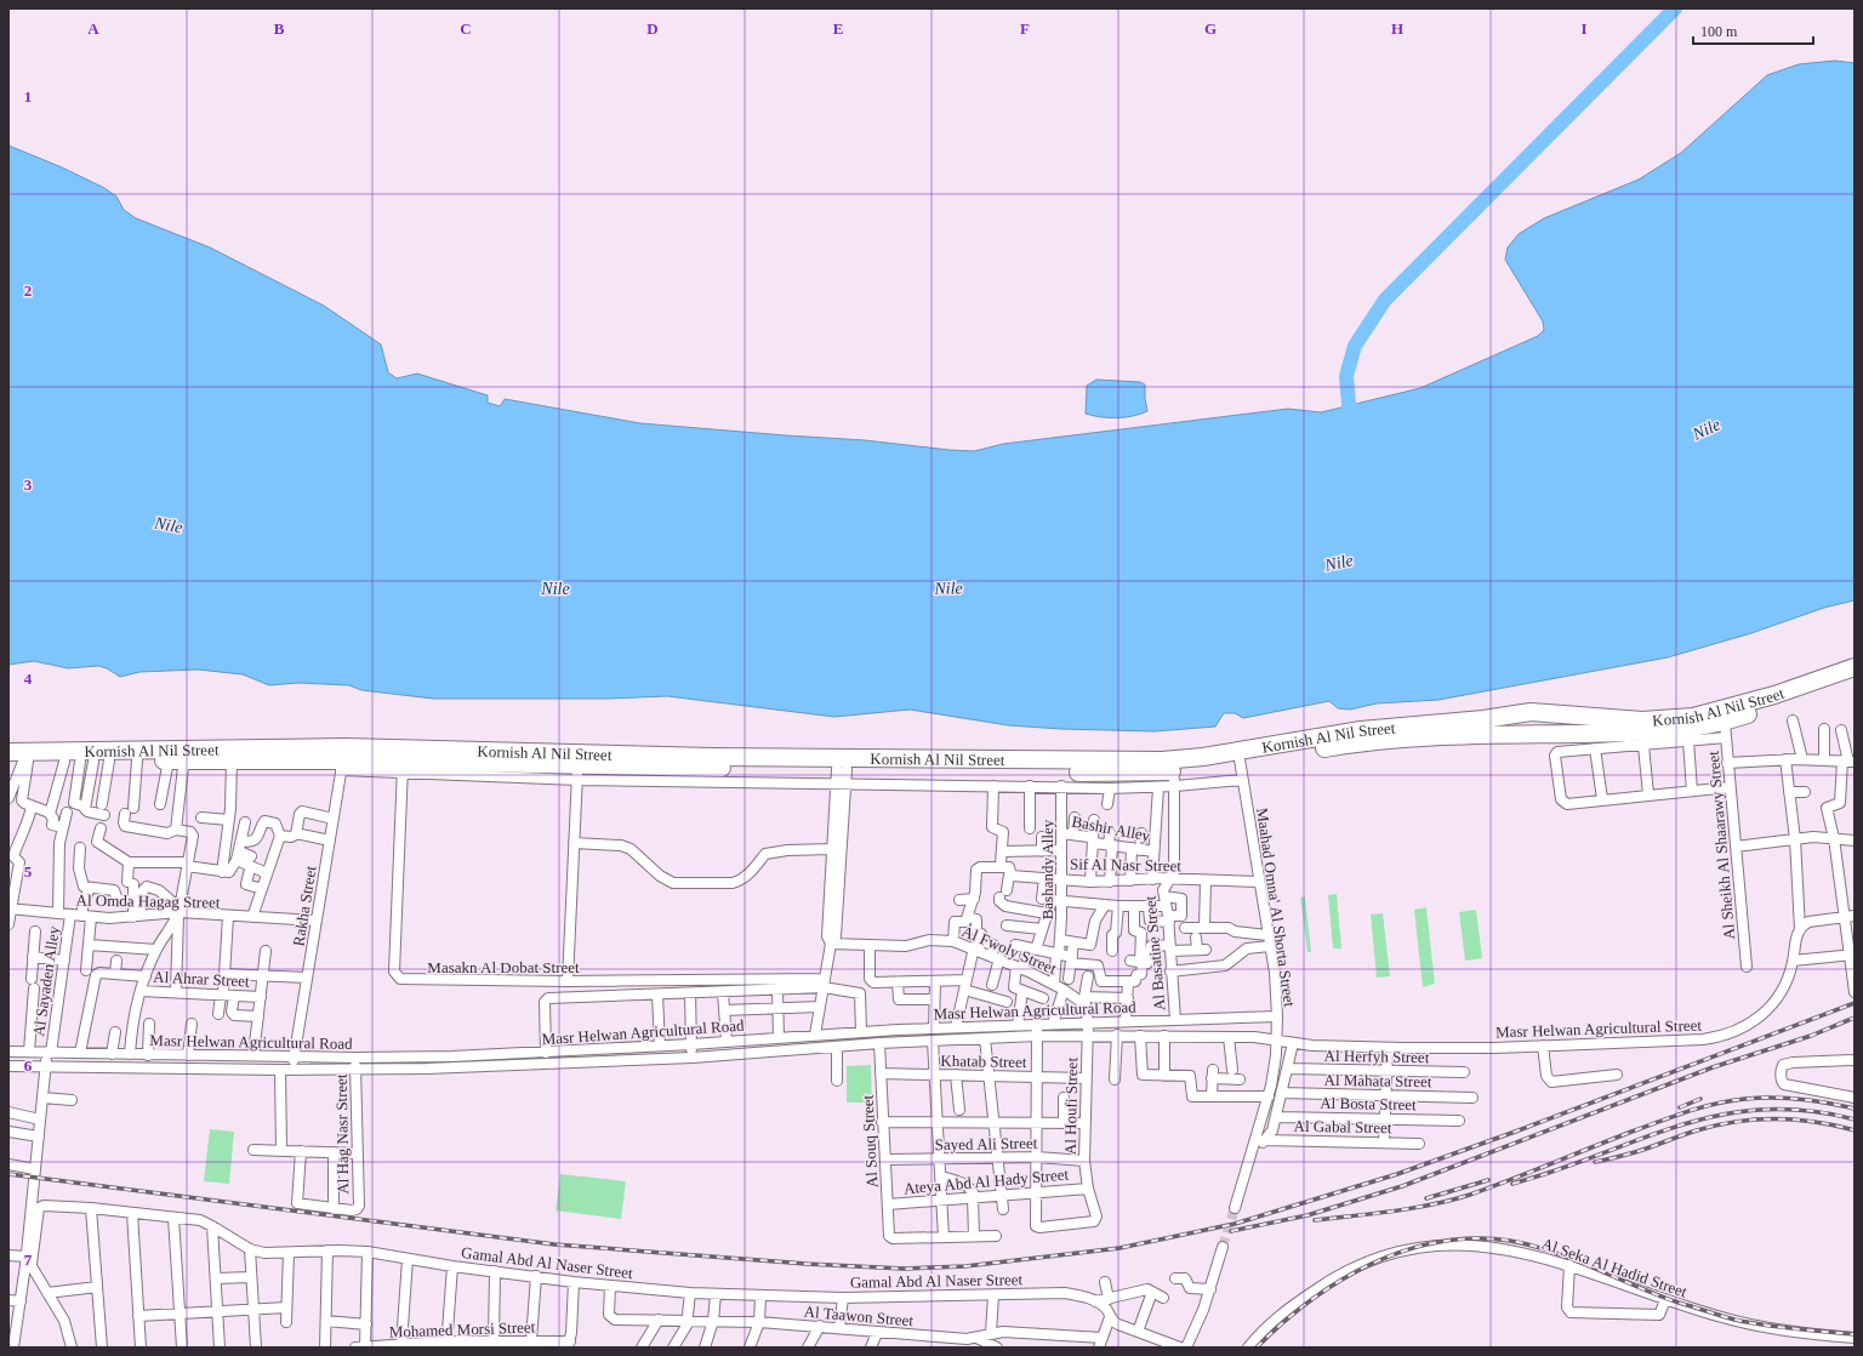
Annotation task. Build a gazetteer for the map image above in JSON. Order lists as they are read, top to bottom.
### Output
{
  "streets": {
    "highway": ["Kornish Al Nil Street"],
    "street": [
      "Bashir Alley",
      "Al Sheikh Al Shaarawy Street",
      "Sif Al Nasr Street",
      "Bashandy Alley",
      "Al Omda Hagag Street",
      "Rakha Street",
      "Maahad Omna' Al Shorta Street",
      "Al Fwoly Street",
      "Al Basatine Street",
      "Masakn Al Dobat Street",
      "Al Ahrar Street",
      "Al Sayaden Alley",
      "Masr Helwan Agricultural Road",
      "Masr Helwan Agricultural Street",
      "Al Herfyh Street",
      "Khatab Street",
      "Al Mahata Street",
      "Al Bosta Street",
      "Al Houfi Street",
      "Al Gabal Street",
      "Al Hag Nasr Street",
      "Al Souq Street",
      "Sayed Ali Street",
      "Ateya Abd Al Hady Street",
      "Gamal Abd Al Naser Street",
      "Al Seka Al Hadid Street",
      "Al Taawon Street",
      "Mohamed Morsi Street"
    ]
  },
  "crossings": [
    ["Kornish Al Nil Street", "Al Sheikh Al Shaarawy Street"],
    ["Kornish Al Nil Street", "Rakha Street"],
    ["Kornish Al Nil Street", "Maahad Omna' Al Shorta Street"],
    ["Kornish Al Nil Street", "Al Basatine Street"],
    ["Kornish Al Nil Street", "Masakn Al Dobat Street"],
    ["Bashir Alley", "Bashandy Alley"],
    ["Sif Al Nasr Street", "Bashandy Alley"],
    ["Sif Al Nasr Street", "Maahad Omna' Al Shorta Street"],
    ["Sif Al Nasr Street", "Al Basatine Street"],
    ["Bashandy Alley", "Al Fwoly Street"],
    ["Al Omda Hagag Street", "Rakha Street"],
    ["Al Omda Hagag Street", "Al Sayaden Alley"],
    ["Rakha Street", "Masr Helwan Agricultural Road"],
    ["Maahad Omna' Al Shorta Street", "Masr Helwan Agricultural Road"],
    ["Maahad Omna' Al Shorta Street", "Masr Helwan Agricultural Street"],
    ["Al Fwoly Street", "Al Houfi Street"],
    ["Al Basatine Street", "Masr Helwan Agricultural Road"],
    ["Al Sayaden Alley", "Masr Helwan Agricultural Road"],
    ["Al Sayaden Alley", "Gamal Abd Al Naser Street"],
    ["Masr Helwan Agricultural Road", "Masr Helwan Agricultural Street"],
    ["Masr Helwan Agricultural Road", "Al Houfi Street"],
    ["Masr Helwan Agricultural Road", "Al Hag Nasr Street"],
    ["Masr Helwan Agricultural Road", "Al Souq Street"],
    ["Khatab Street", "Al Houfi Street"],
    ["Khatab Street", "Al Souq Street"],
    ["Al Houfi Street", "Sayed Ali Street"],
    ["Al Houfi Street", "Ateya Abd Al Hady Street"],
    ["Al Souq Street", "Sayed Ali Street"],
    ["Al Souq Street", "Ateya Abd Al Hady Street"],
    ["Gamal Abd Al Naser Street", "Al Taawon Street"]
  ],
  "water": ["Nile"],
  "scale_bar": "100 m",
  "grid": {
    "columns": [
      "A",
      "B",
      "C",
      "D",
      "E",
      "F",
      "G",
      "H",
      "I"
    ],
    "rows": [
      "1",
      "2",
      "3",
      "4",
      "5",
      "6",
      "7"
    ]
  }
}
